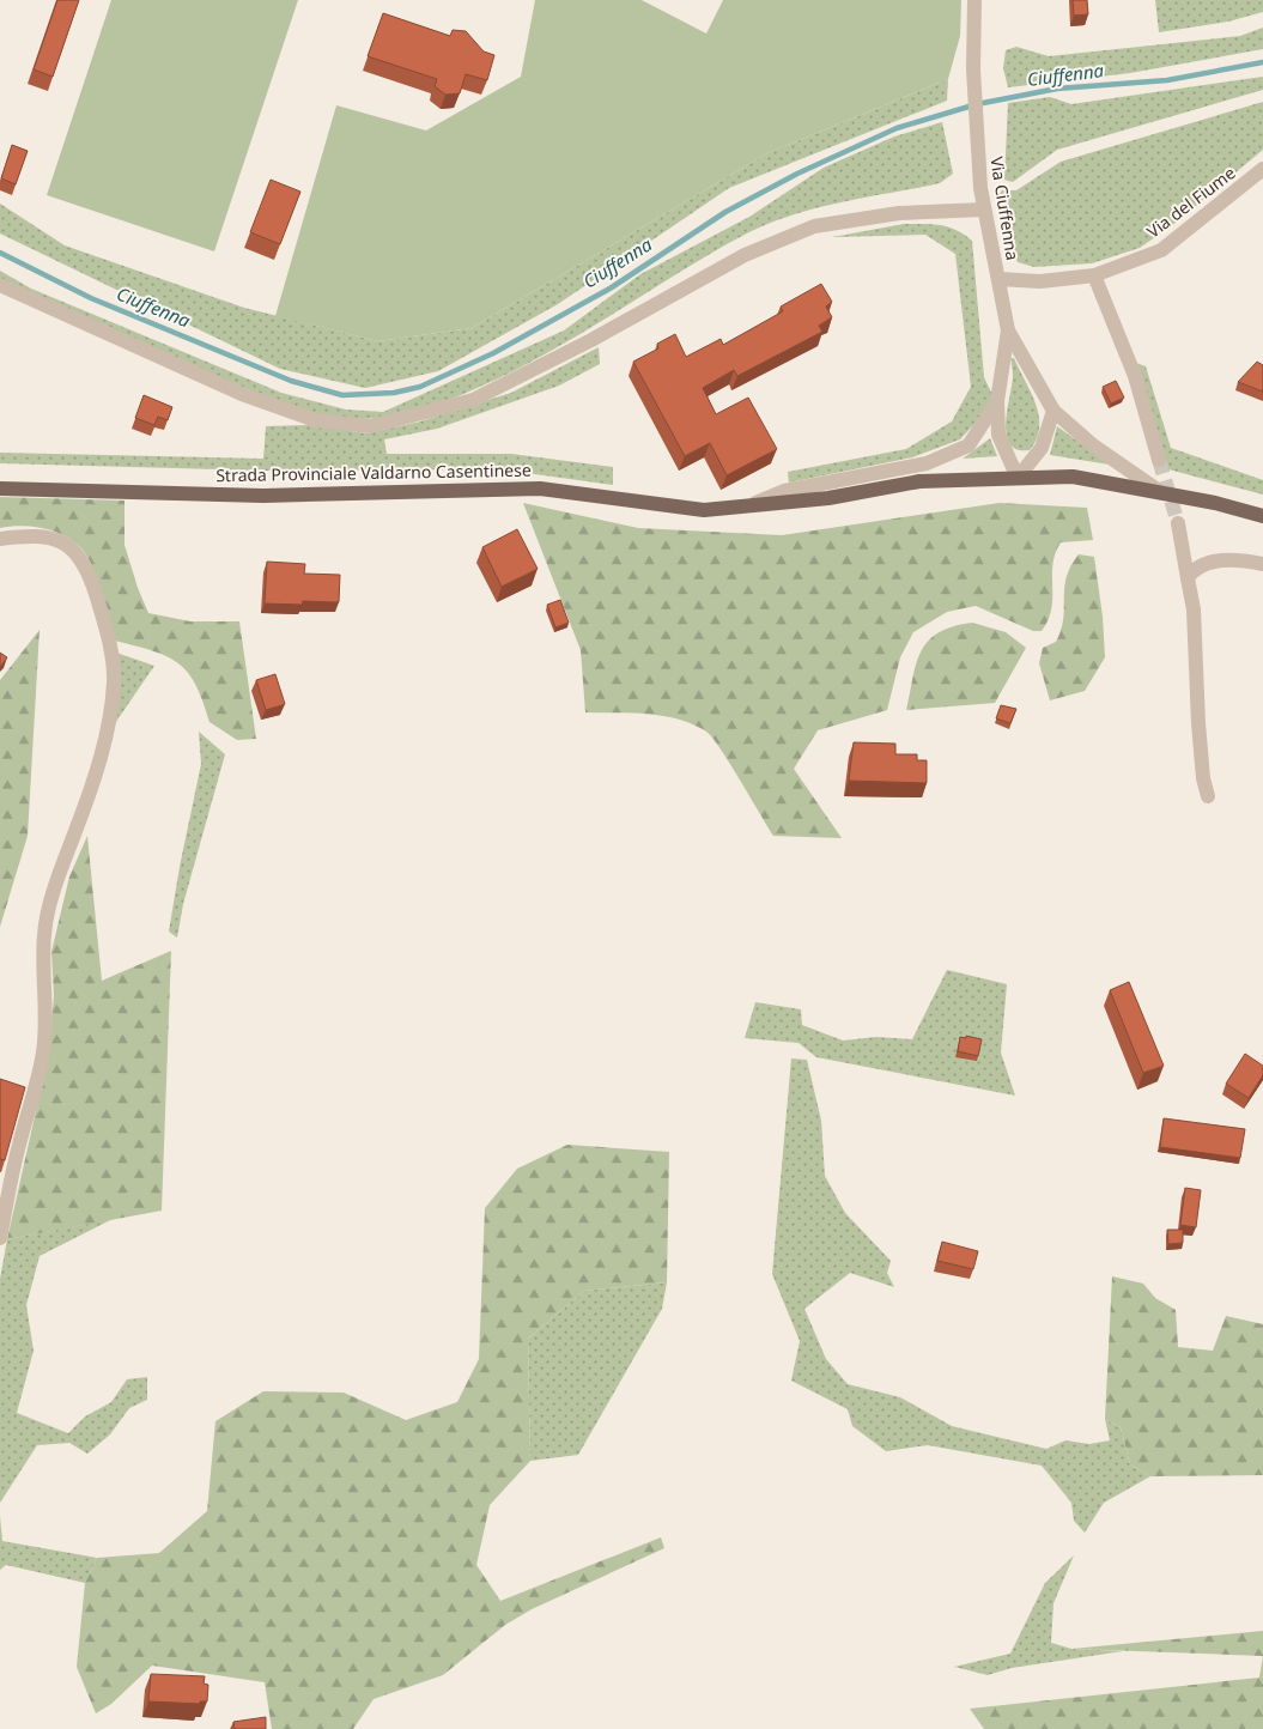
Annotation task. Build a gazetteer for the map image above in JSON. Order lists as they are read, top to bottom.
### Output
{
  "streets": {
    "main road": ["Strada Provinciale Valdarno Casentinese"],
    "street": ["Via del Fiume", "Via Ciuffenna"]
  },
  "crossings": [
    ["Via del Fiume", "Via Ciuffenna"],
    ["Via Ciuffenna", "Strada Provinciale Valdarno Casentinese"]
  ],
  "water": ["Ciuffenna"]
}
